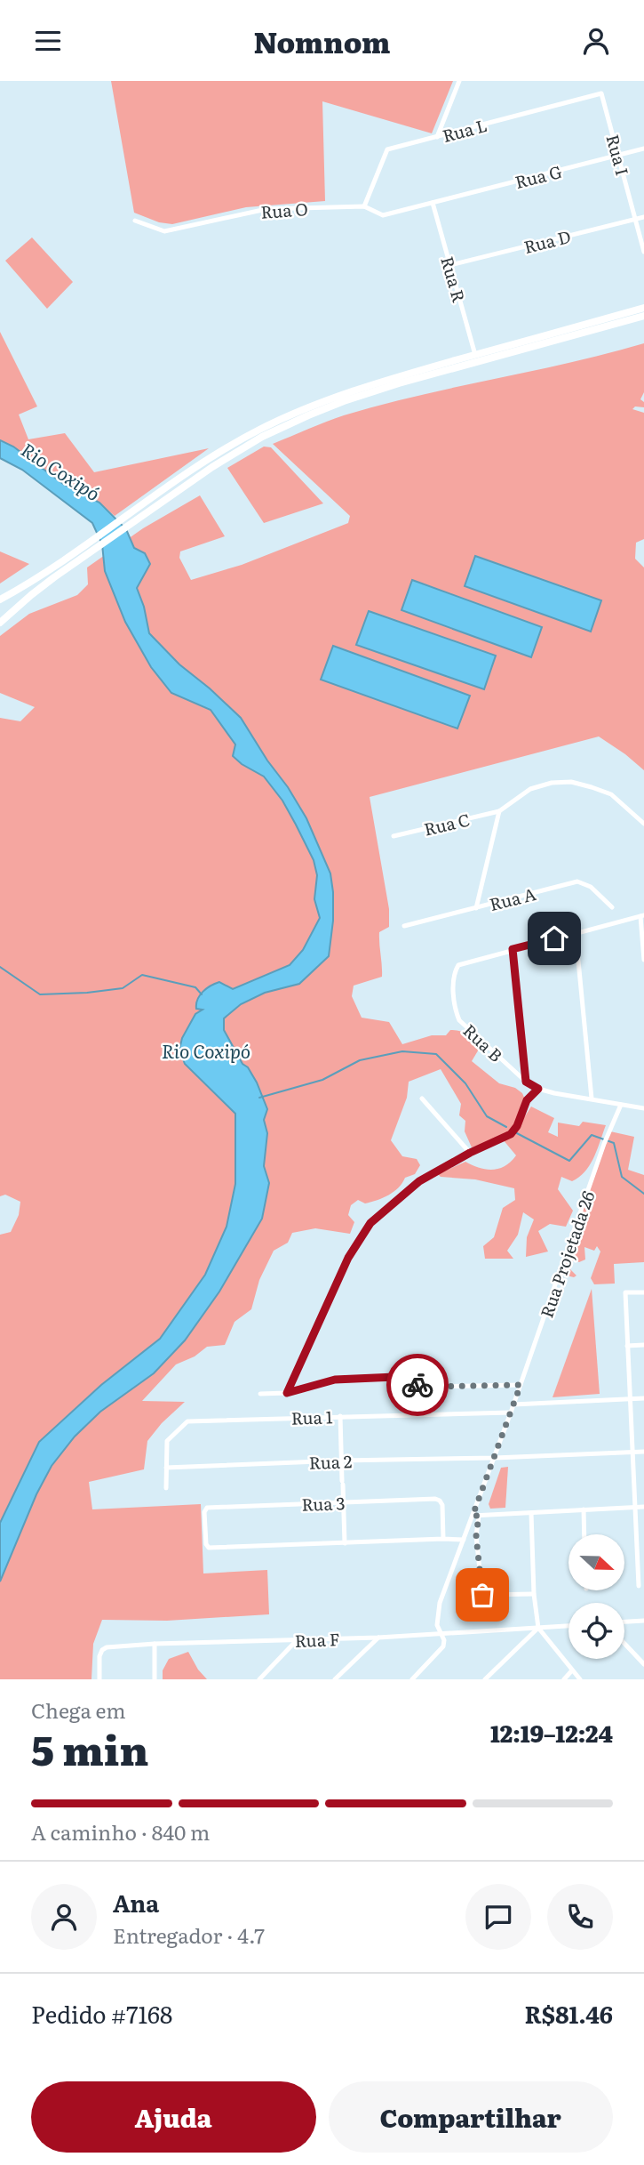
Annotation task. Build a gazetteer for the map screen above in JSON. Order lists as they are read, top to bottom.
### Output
{
  "streets": {
    "street": [
      "Rua L",
      "Rua I",
      "Rua G",
      "Rua O",
      "Rua D",
      "Rua R",
      "Rua C",
      "Rua A",
      "Rua B",
      "Rua Projetada 26",
      "Rua 1",
      "Rua 2",
      "Rua 3",
      "Rua F"
    ]
  },
  "crossings": [
    ["Rua L", "Rua I"],
    ["Rua L", "Rua O"],
    ["Rua I", "Rua G"],
    ["Rua I", "Rua D"],
    ["Rua G", "Rua O"],
    ["Rua G", "Rua R"],
    ["Rua O", "Rua R"],
    ["Rua D", "Rua R"],
    ["Rua Projetada 26", "Rua 1"],
    ["Rua Projetada 26", "Rua 2"],
    ["Rua Projetada 26", "Rua F"],
    ["Rua 1", "Rua 2"]
  ],
  "water": ["Rio Coxipó"],
  "north": "right",
  "page": {
    "header": "Nomnom",
    "heading": ["5 min", "Chega em", "12:19–12:24"],
    "panel": [
      "Ana",
      "Entregador · 4.7",
      "Pedido #7168",
      "R$81.46"
    ],
    "bar": "A caminho · 840 m",
    "buttons": ["Ajuda", "Compartilhar"]
  }
}
